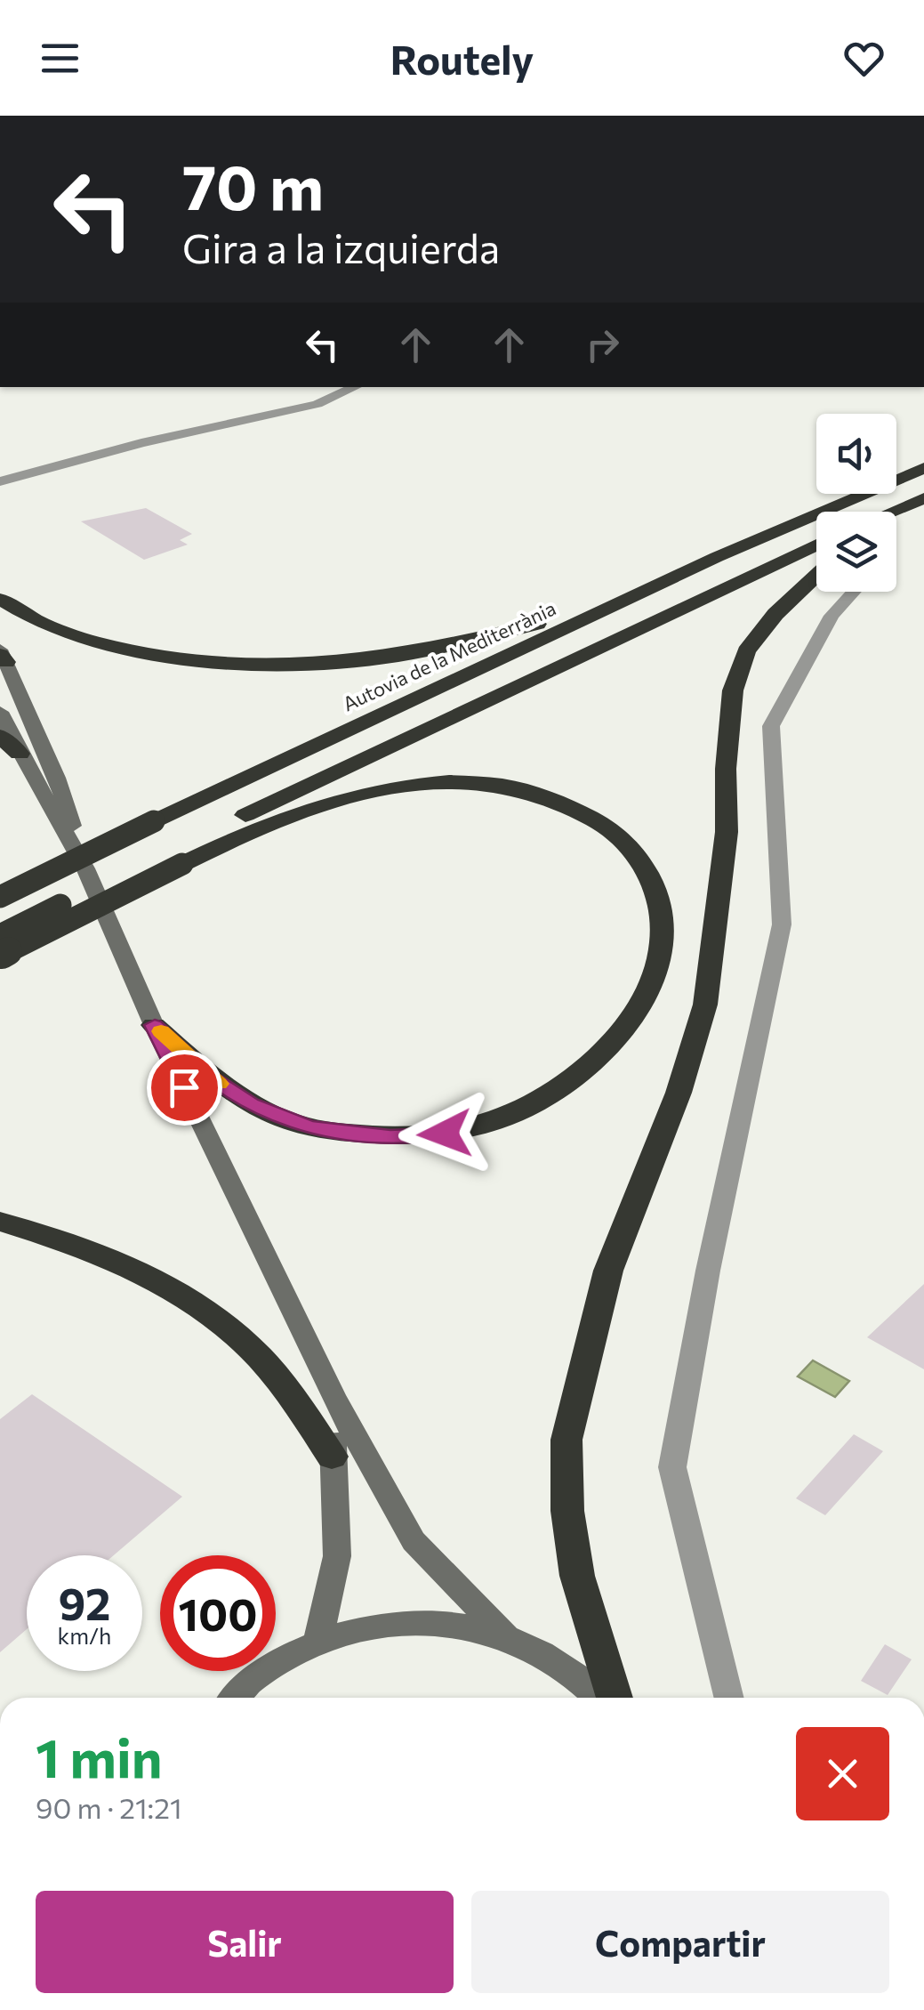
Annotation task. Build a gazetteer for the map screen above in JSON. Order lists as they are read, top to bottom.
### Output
{
  "streets": {
    "highway": ["Autovia de la Mediterrània"]
  },
  "page": {
    "header": "Routely",
    "turn": ["70 m", "Gira a la izquierda"],
    "speed": "92 km/h",
    "limit": "100",
    "heading": ["1 min", "90 m · 21:21"],
    "buttons": ["Salir", "Compartir"]
  }
}
